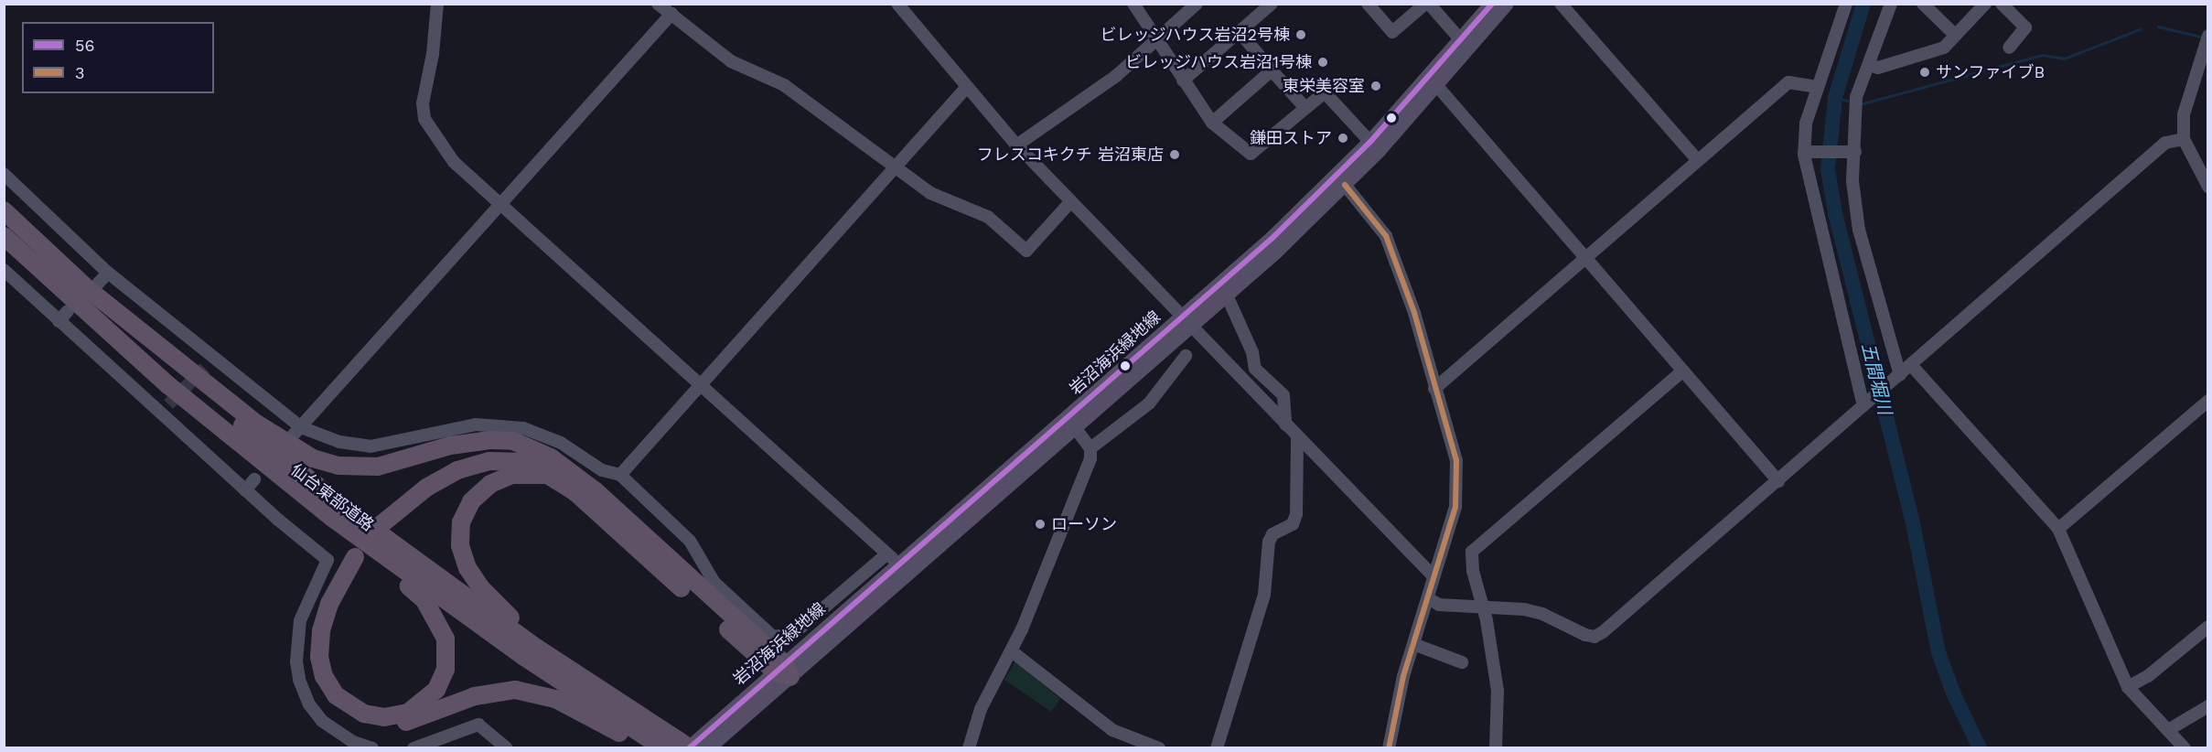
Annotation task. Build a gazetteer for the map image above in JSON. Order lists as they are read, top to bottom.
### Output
{
  "streets": {
    "highway": ["仙台東部道路"],
    "main road": ["岩沼海浜緑地線"]
  },
  "crossings": [
    ["岩沼海浜緑地線", "仙台東部道路"]
  ],
  "water": ["五間堀川"],
  "places": [
    "ビレッジハウス岩沼2号棟",
    "ビレッジハウス岩沼1号棟",
    "サンファイブB",
    "東栄美容室",
    "鎌田ストア",
    "フレスコキクチ 岩沼東店",
    "ローソン"
  ],
  "lines": ["transit line 56", "transit line 3"],
  "legend": ["56", "3"]
}
